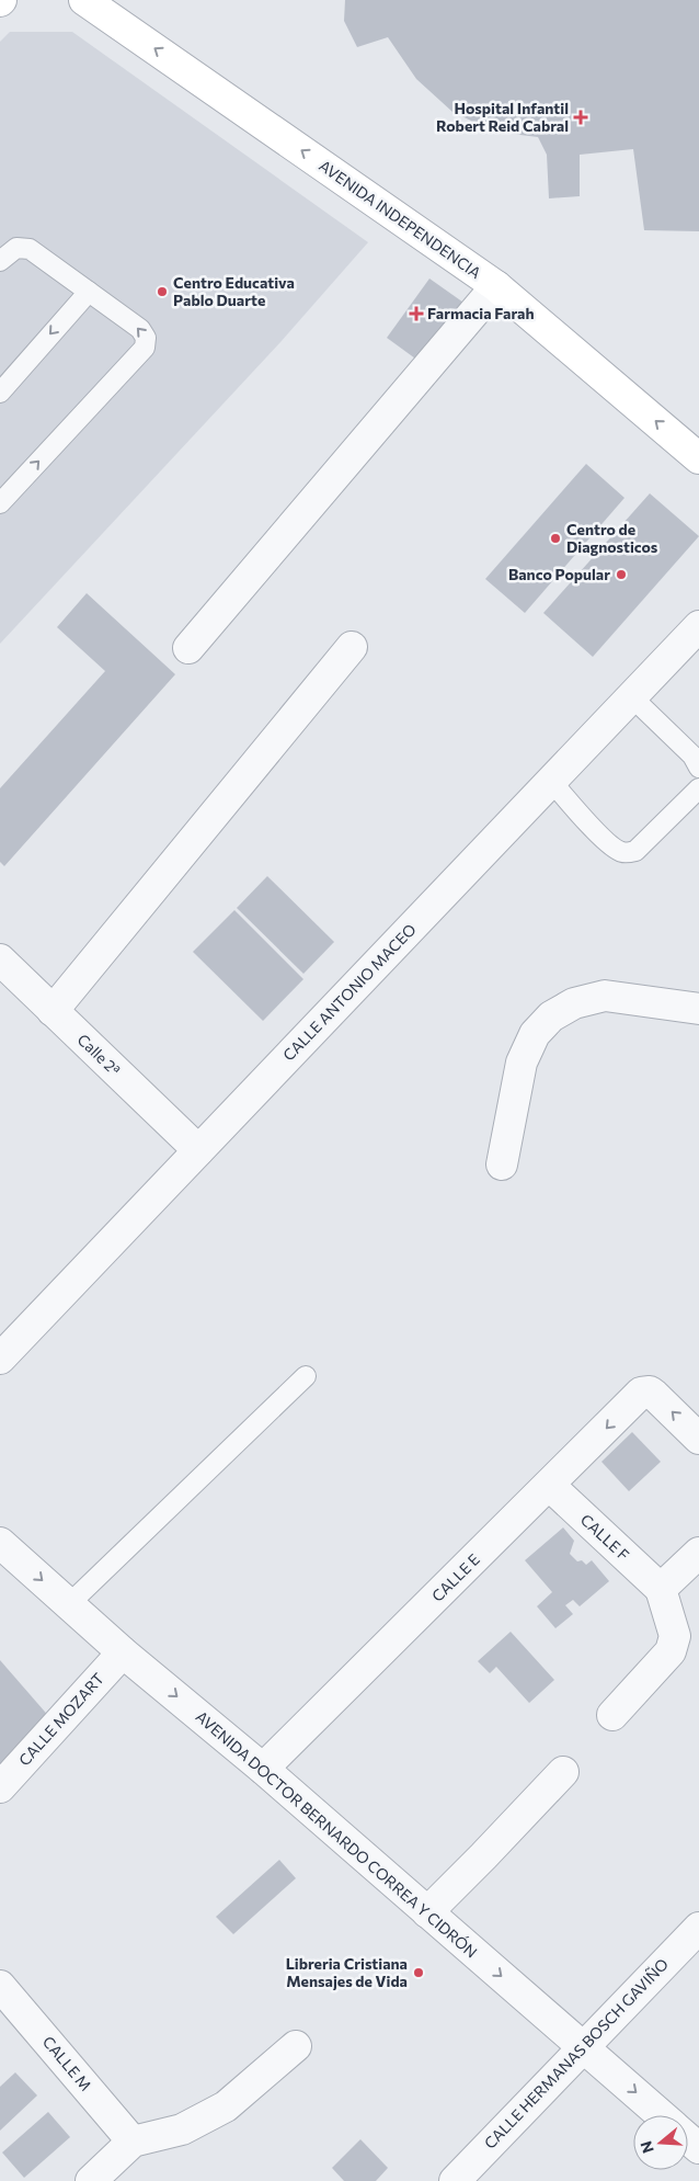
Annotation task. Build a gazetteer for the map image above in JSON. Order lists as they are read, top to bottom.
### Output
{
  "streets": {
    "main road": ["AVENIDA INDEPENDENCIA"],
    "street": [
      "CALLE ANTONIO MACEO",
      "Calle 2ª",
      "CALLE F",
      "CALLE E",
      "CALLE MOZART",
      "AVENIDA DOCTOR BERNARDO CORREA Y CIDRÓN",
      "CALLE HERMANAS BOSCH GAVIÑO",
      "CALLE M"
    ]
  },
  "crossings": [
    ["CALLE ANTONIO MACEO", "Calle 2ª"],
    ["CALLE F", "CALLE E"],
    ["CALLE E", "AVENIDA DOCTOR BERNARDO CORREA Y CIDRÓN"],
    ["CALLE MOZART", "AVENIDA DOCTOR BERNARDO CORREA Y CIDRÓN"],
    ["AVENIDA DOCTOR BERNARDO CORREA Y CIDRÓN", "CALLE HERMANAS BOSCH GAVIÑO"]
  ],
  "one_way": ["AVENIDA INDEPENDENCIA", "AVENIDA DOCTOR BERNARDO CORREA Y CIDRÓN"],
  "places": {
    "health": ["Hospital Infantil Robert Reid Cabral", "Farmacia Farah"],
    "other": [
      "Centro Educativa Pablo Duarte",
      "Centro de Diagnosticos",
      "Banco Popular",
      "Libreria Cristiana Mensajes de Vida"
    ]
  },
  "north": "left"
}
